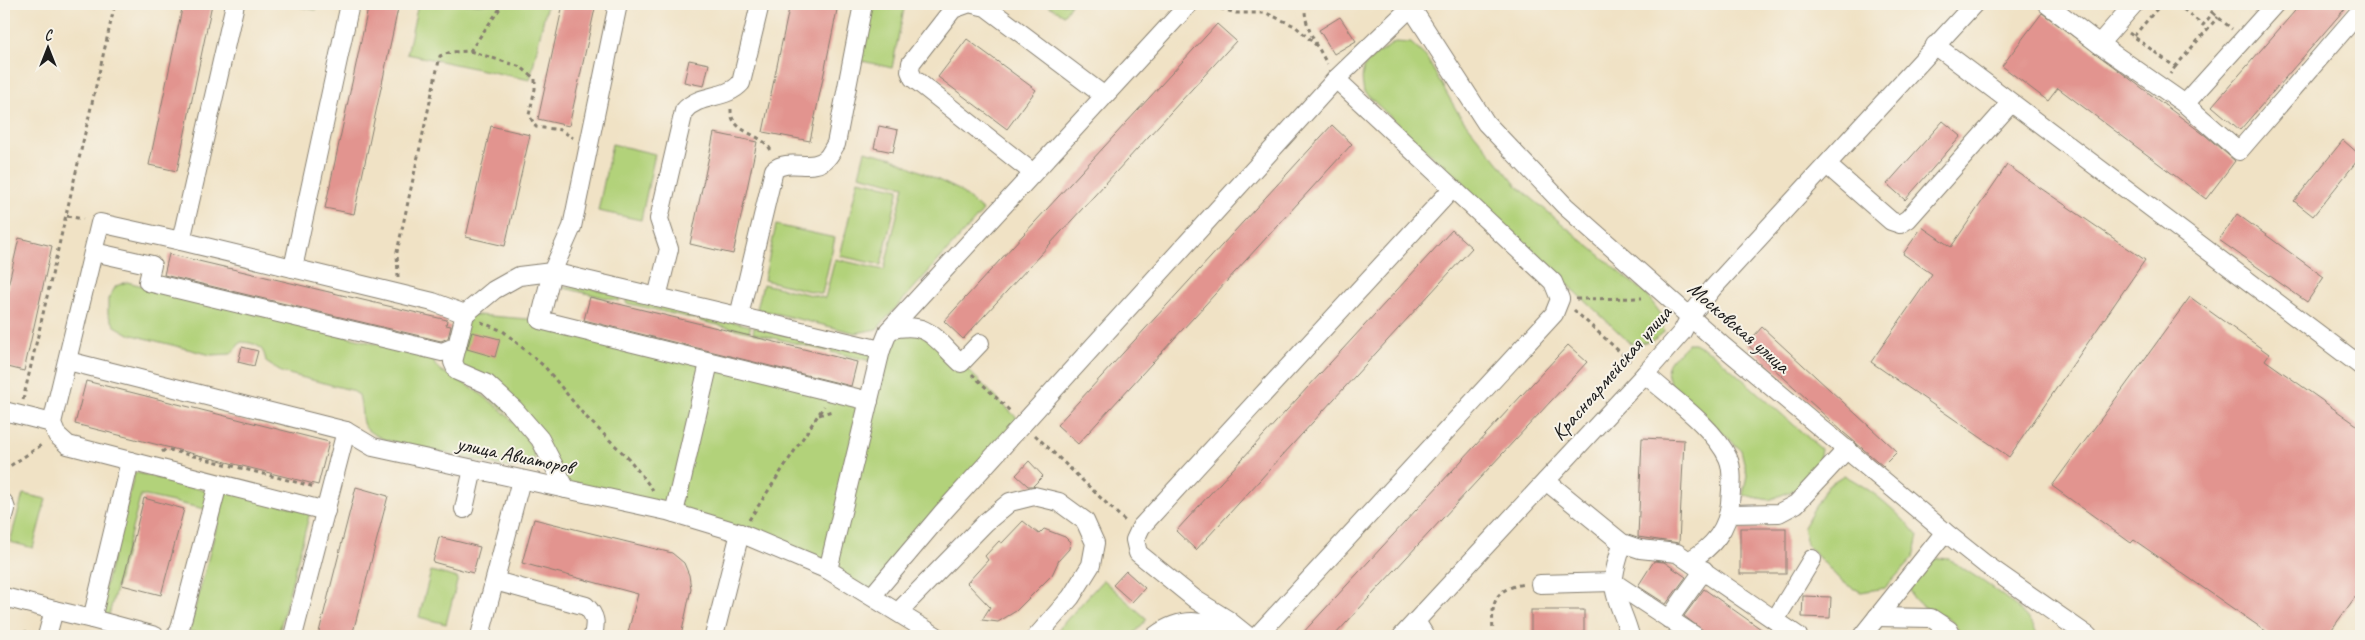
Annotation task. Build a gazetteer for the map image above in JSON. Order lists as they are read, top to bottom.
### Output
{
  "streets": {
    "street": ["Московская улица", "Красноармейская улица", "улица Авиаторов"]
  },
  "crossings": [
    ["Московская улица", "Красноармейская улица"]
  ],
  "north": "top"
}
